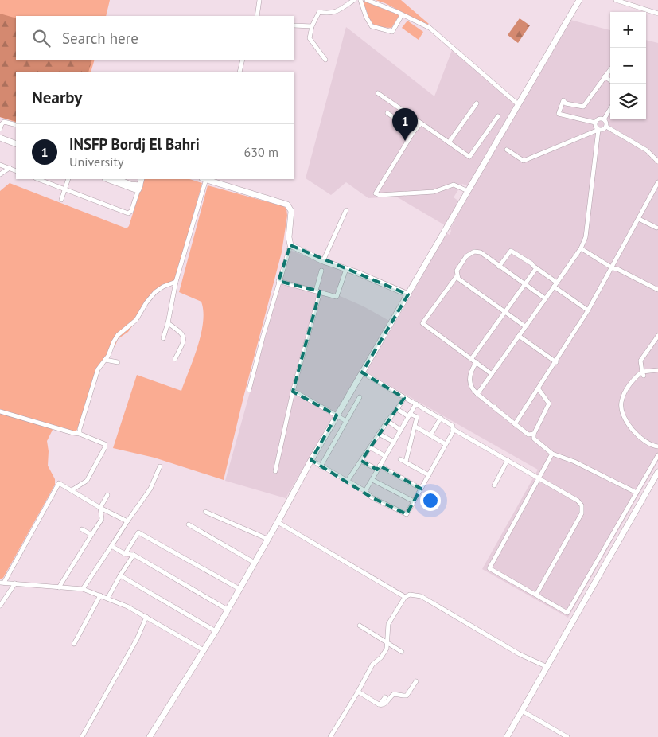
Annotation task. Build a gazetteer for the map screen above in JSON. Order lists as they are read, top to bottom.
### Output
{
  "page": {
    "map_buttons": ["+", "−"],
    "search": "Search here",
    "heading": "Nearby",
    "pins": "1",
    "list": [
      {
        "mark": "1",
        "name": "INSFP Bordj El Bahri",
        "note": "University",
        "value": "630 m"
      }
    ]
  }
}
